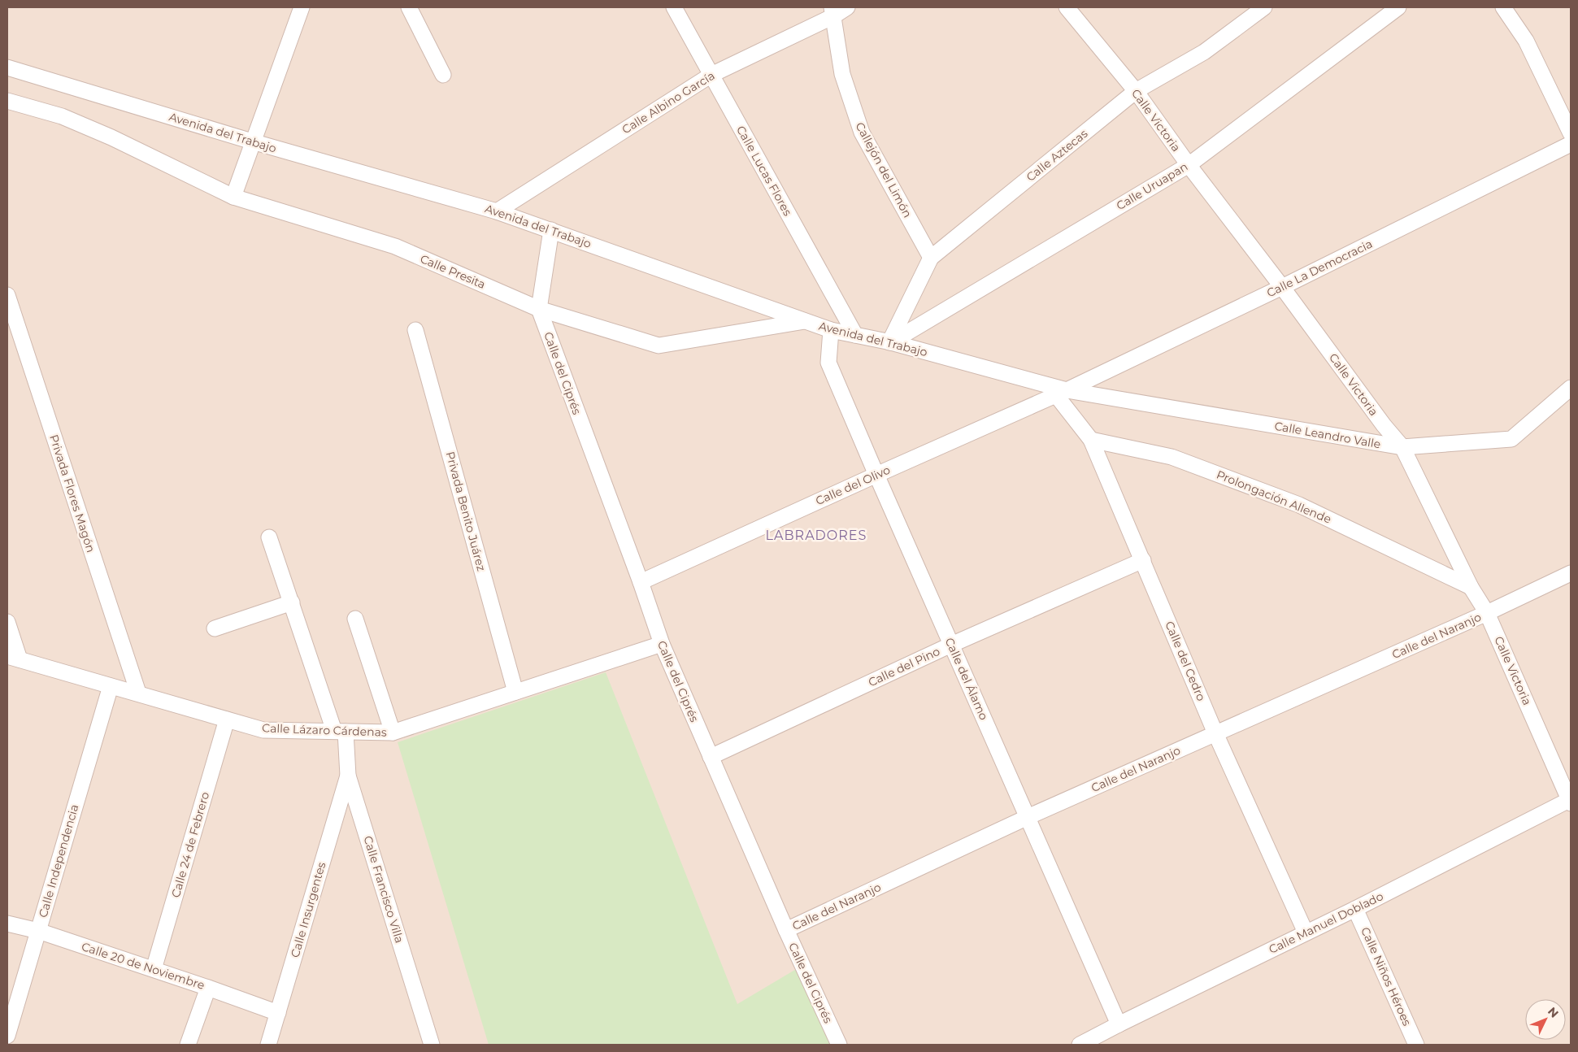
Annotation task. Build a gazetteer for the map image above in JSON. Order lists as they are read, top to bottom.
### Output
{
  "streets": {
    "street": [
      "Calle Albino García",
      "Calle Victoria",
      "Avenida del Trabajo",
      "Calle Aztecas",
      "Callejón del Limón",
      "Calle Lucas Flores",
      "Calle Uruapan",
      "Calle La Democracia",
      "Calle Presita",
      "Calle del Ciprés",
      "Calle Leandro Valle",
      "Calle del Olivo",
      "Privada Flores Magón",
      "Prolongación Allende",
      "Privada Benito Juárez",
      "Calle del Naranjo",
      "Calle del Cedro",
      "Calle del Pino",
      "Calle del Álamo",
      "Calle Lázaro Cárdenas",
      "Calle 24 de Febrero",
      "Calle Independencia",
      "Calle Francisco Villa",
      "Calle Insurgentes",
      "Calle Manuel Doblado",
      "Calle 20 de Noviembre",
      "Calle Niños Héroes"
    ]
  },
  "crossings": [
    ["Calle Albino García", "Avenida del Trabajo"],
    ["Calle Albino García", "Callejón del Limón"],
    ["Calle Albino García", "Calle Lucas Flores"],
    ["Calle Victoria", "Calle Aztecas"],
    ["Calle Victoria", "Calle Uruapan"],
    ["Calle Victoria", "Calle La Democracia"],
    ["Calle Victoria", "Calle Leandro Valle"],
    ["Calle Victoria", "Prolongación Allende"],
    ["Calle Victoria", "Calle del Naranjo"],
    ["Calle Victoria", "Calle Manuel Doblado"],
    ["Avenida del Trabajo", "Calle Aztecas"],
    ["Avenida del Trabajo", "Calle Lucas Flores"],
    ["Avenida del Trabajo", "Calle Uruapan"],
    ["Avenida del Trabajo", "Calle La Democracia"],
    ["Avenida del Trabajo", "Calle Presita"],
    ["Avenida del Trabajo", "Calle Leandro Valle"],
    ["Avenida del Trabajo", "Calle del Olivo"],
    ["Avenida del Trabajo", "Calle del Cedro"],
    ["Avenida del Trabajo", "Calle del Álamo"],
    ["Calle Aztecas", "Callejón del Limón"],
    ["Calle Aztecas", "Calle Uruapan"],
    ["Calle La Democracia", "Calle Leandro Valle"],
    ["Calle La Democracia", "Calle del Olivo"],
    ["Calle La Democracia", "Calle del Cedro"],
    ["Calle Presita", "Calle del Ciprés"],
    ["Calle del Ciprés", "Calle del Olivo"],
    ["Calle del Ciprés", "Calle del Naranjo"],
    ["Calle del Ciprés", "Calle del Pino"],
    ["Calle del Ciprés", "Calle Lázaro Cárdenas"],
    ["Calle Leandro Valle", "Calle del Olivo"],
    ["Calle Leandro Valle", "Calle del Cedro"],
    ["Calle del Olivo", "Calle del Cedro"],
    ["Calle del Olivo", "Calle del Álamo"],
    ["Privada Flores Magón", "Calle Lázaro Cárdenas"],
    ["Prolongación Allende", "Calle del Cedro"],
    ["Privada Benito Juárez", "Calle Lázaro Cárdenas"],
    ["Calle del Naranjo", "Calle del Cedro"],
    ["Calle del Naranjo", "Calle del Álamo"],
    ["Calle del Cedro", "Calle del Pino"],
    ["Calle del Cedro", "Calle Manuel Doblado"],
    ["Calle del Pino", "Calle del Álamo"],
    ["Calle del Álamo", "Calle Manuel Doblado"],
    ["Calle Lázaro Cárdenas", "Calle 24 de Febrero"],
    ["Calle Lázaro Cárdenas", "Calle Independencia"],
    ["Calle Lázaro Cárdenas", "Calle Francisco Villa"],
    ["Calle 24 de Febrero", "Calle 20 de Noviembre"],
    ["Calle Independencia", "Calle 20 de Noviembre"],
    ["Calle Francisco Villa", "Calle Insurgentes"],
    ["Calle Insurgentes", "Calle 20 de Noviembre"],
    ["Calle Manuel Doblado", "Calle Niños Héroes"]
  ],
  "districts": ["LABRADORES"],
  "north": "top right"
}
